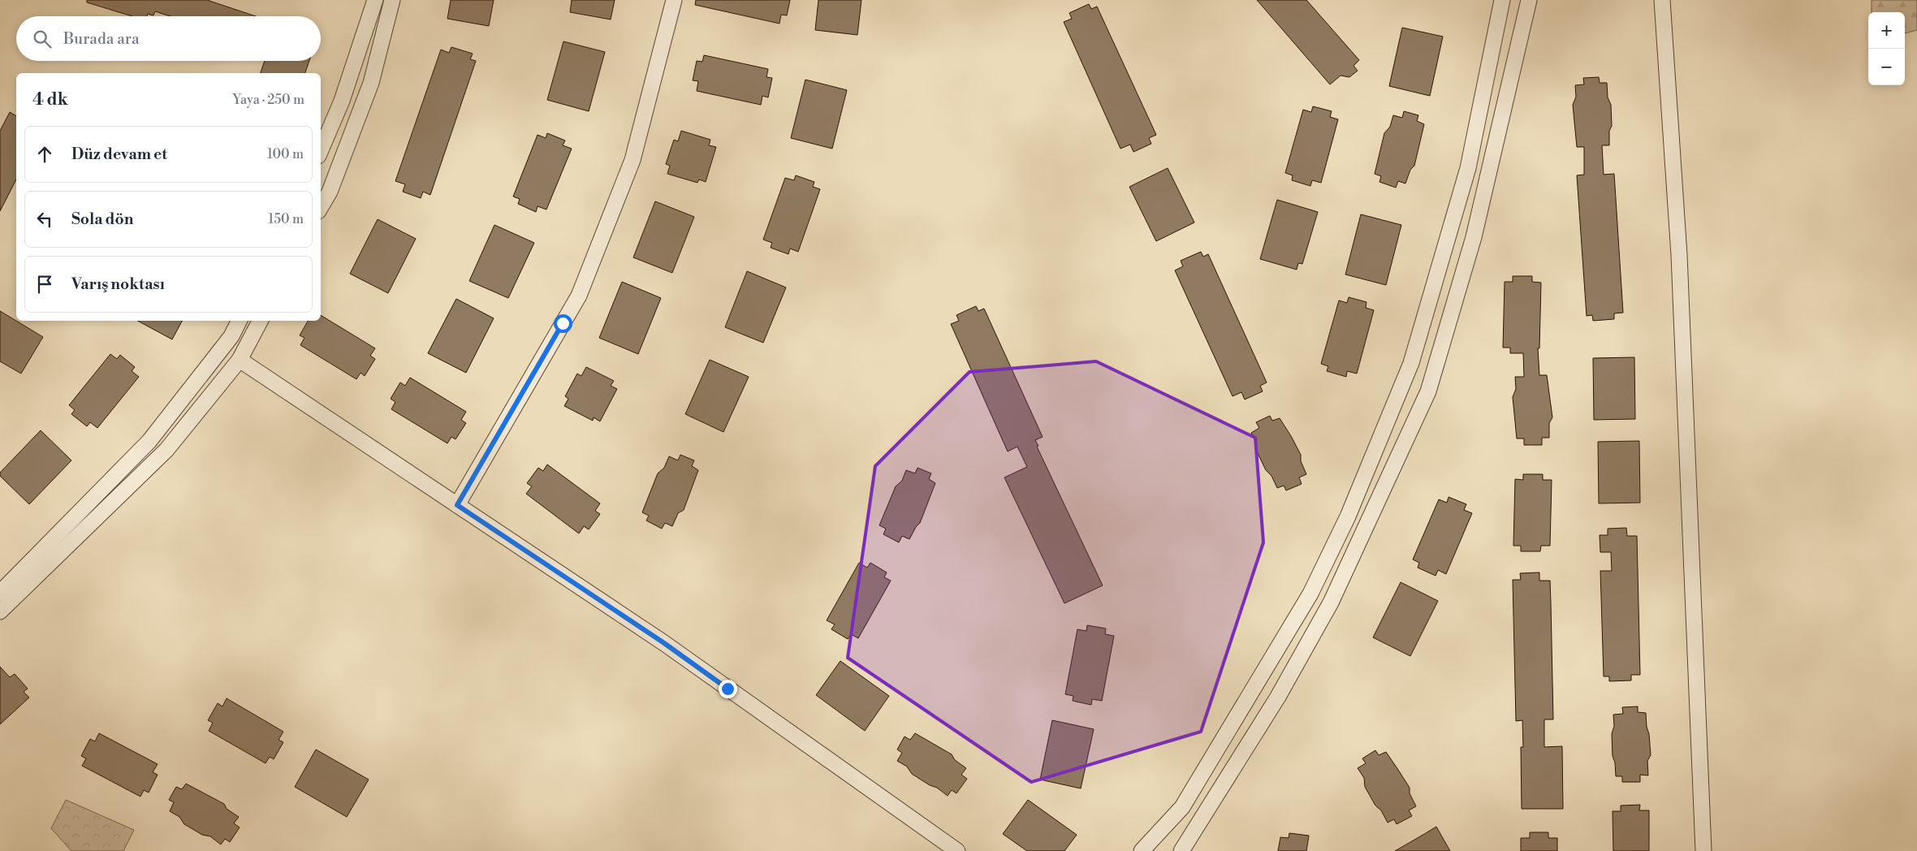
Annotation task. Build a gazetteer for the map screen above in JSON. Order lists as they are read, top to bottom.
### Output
{
  "page": {
    "map_buttons": ["+", "−"],
    "search": "Burada ara",
    "heading": ["4 dk", "Yaya · 250 m"],
    "list": [
      ["Düz devam et", "100 m"],
      ["Sola dön", "150 m"],
      "Varış noktası"
    ]
  }
}
